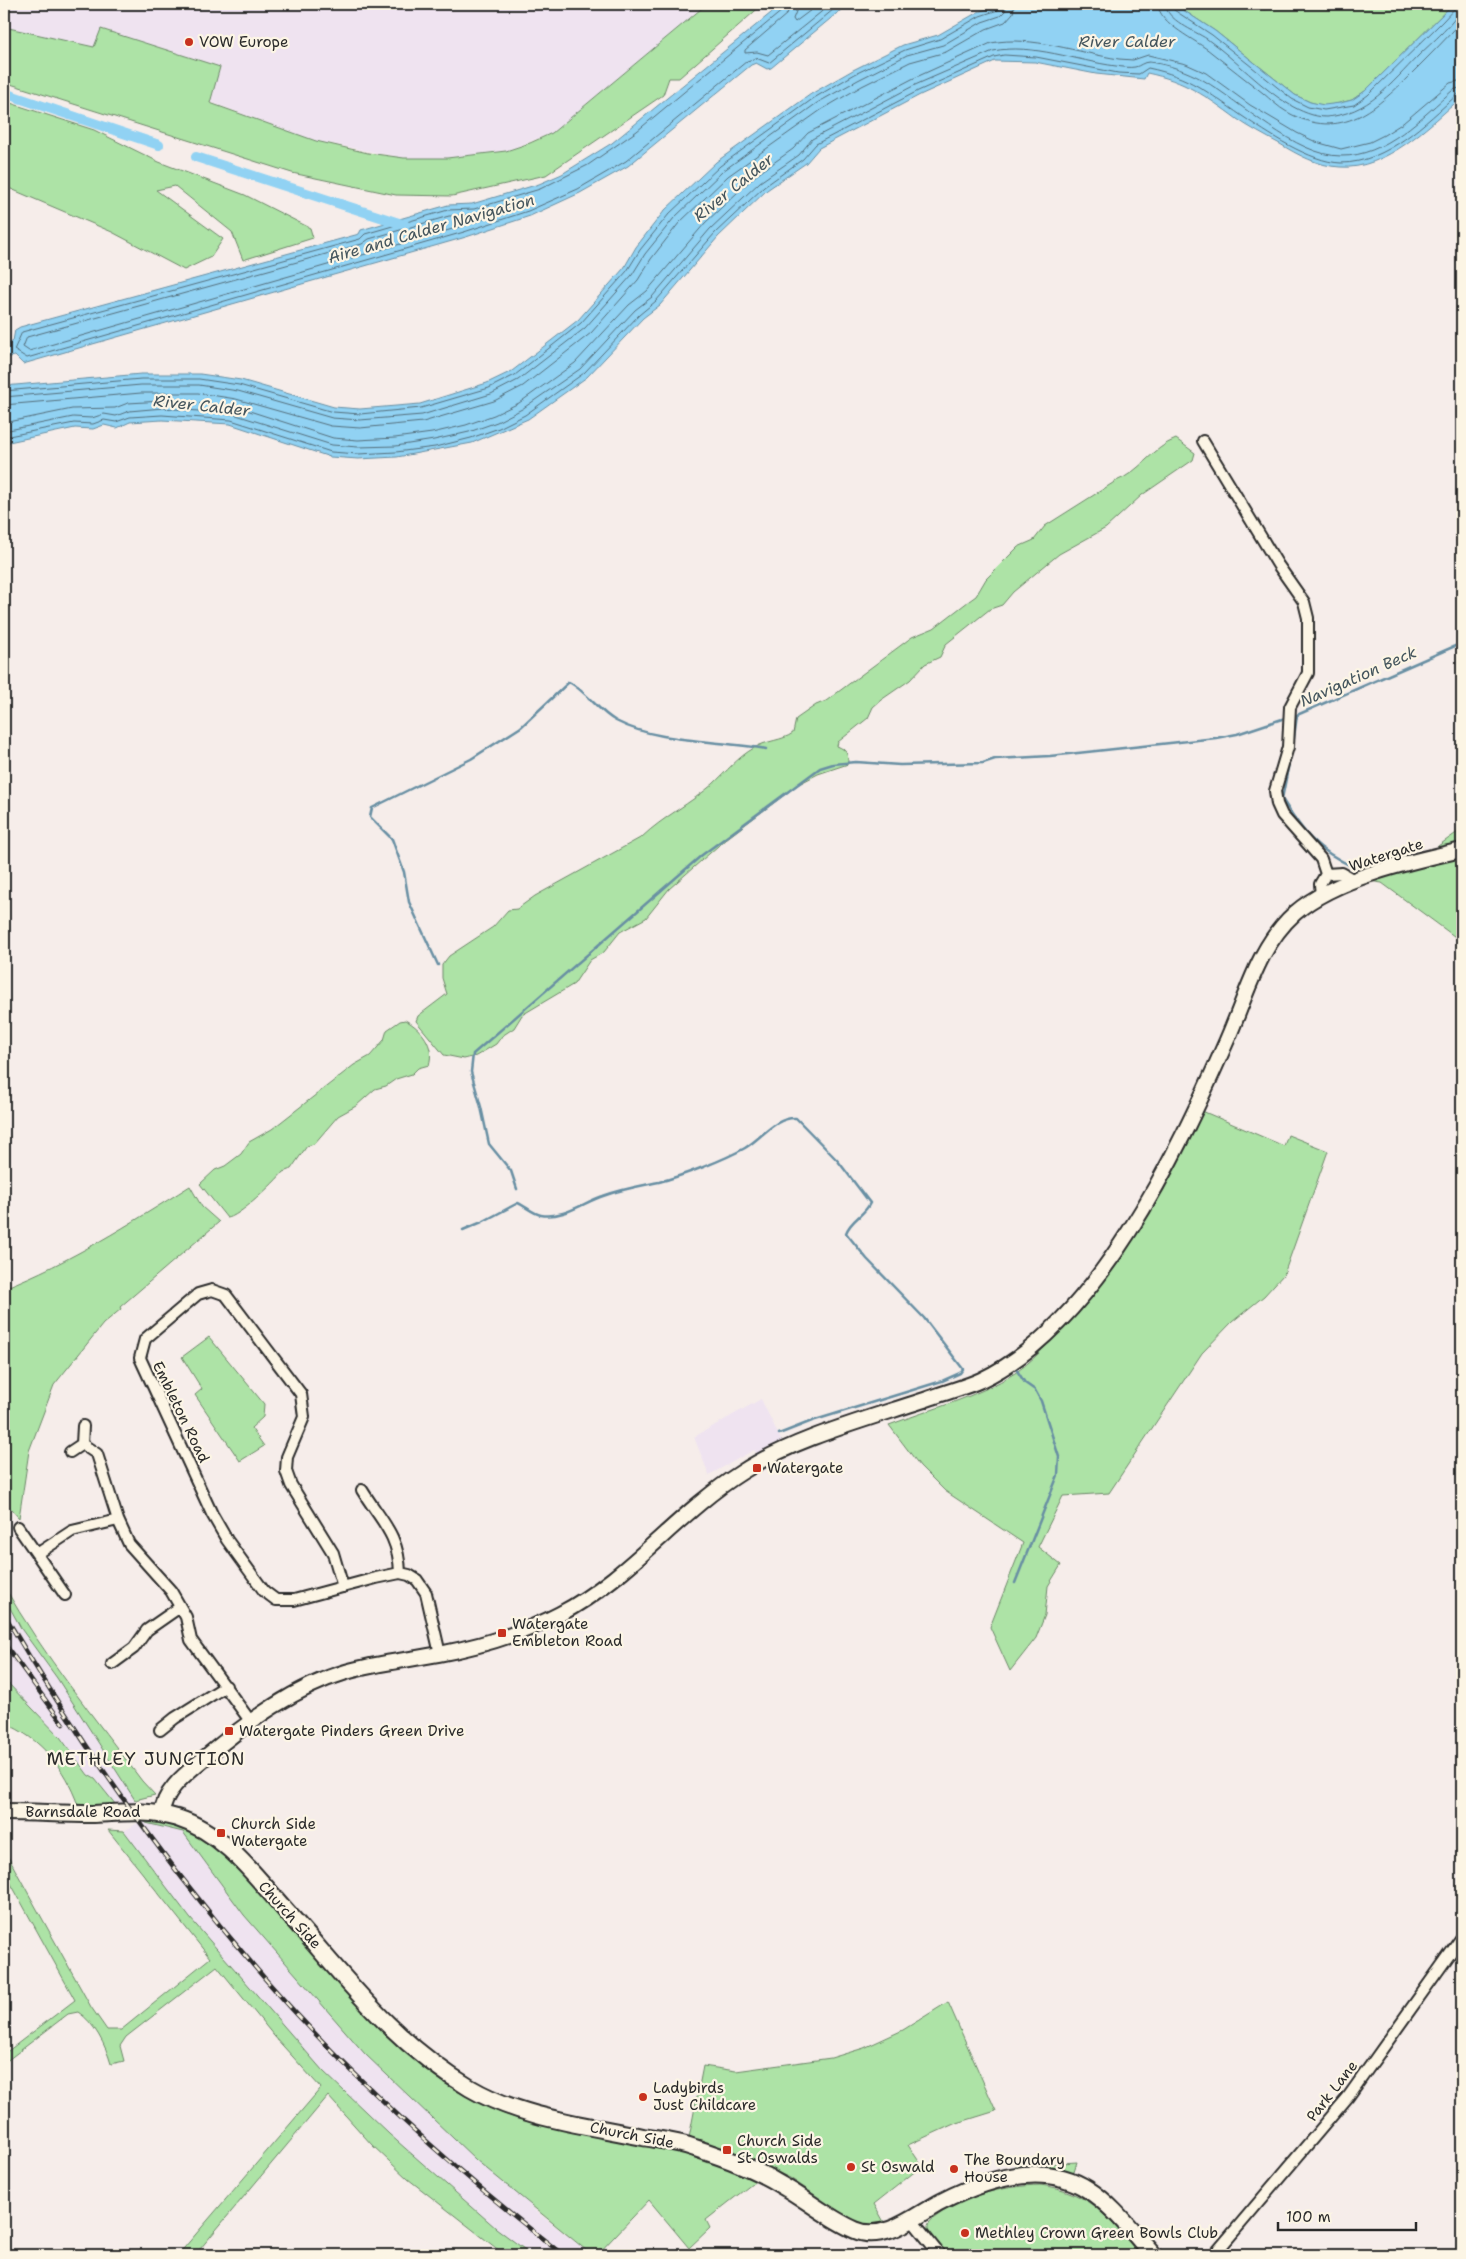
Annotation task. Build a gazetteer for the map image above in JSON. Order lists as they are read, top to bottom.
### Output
{
  "streets": {
    "main road": ["Watergate", "Barnsdale Road", "Church Side"],
    "street": ["Embleton Road", "Park Lane"]
  },
  "crossings": [
    ["Watergate", "Barnsdale Road"],
    ["Watergate", "Church Side"],
    ["Barnsdale Road", "Church Side"]
  ],
  "districts": ["METHLEY JUNCTION"],
  "water": ["River Calder", "Aire and Calder Navigation", "Navigation Beck"],
  "places": {
    "other": [
      "VOW Europe",
      "Ladybirds Just Childcare",
      "St Oswald",
      "The Boundary House",
      "Methley Crown Green Bowls Club"
    ],
    "transit": [
      "Watergate",
      "Watergate Embleton Road",
      "Watergate Pinders Green Drive",
      "Church Side Watergate",
      "Church Side St Oswalds"
    ]
  },
  "scale_bar": "100 m"
}
